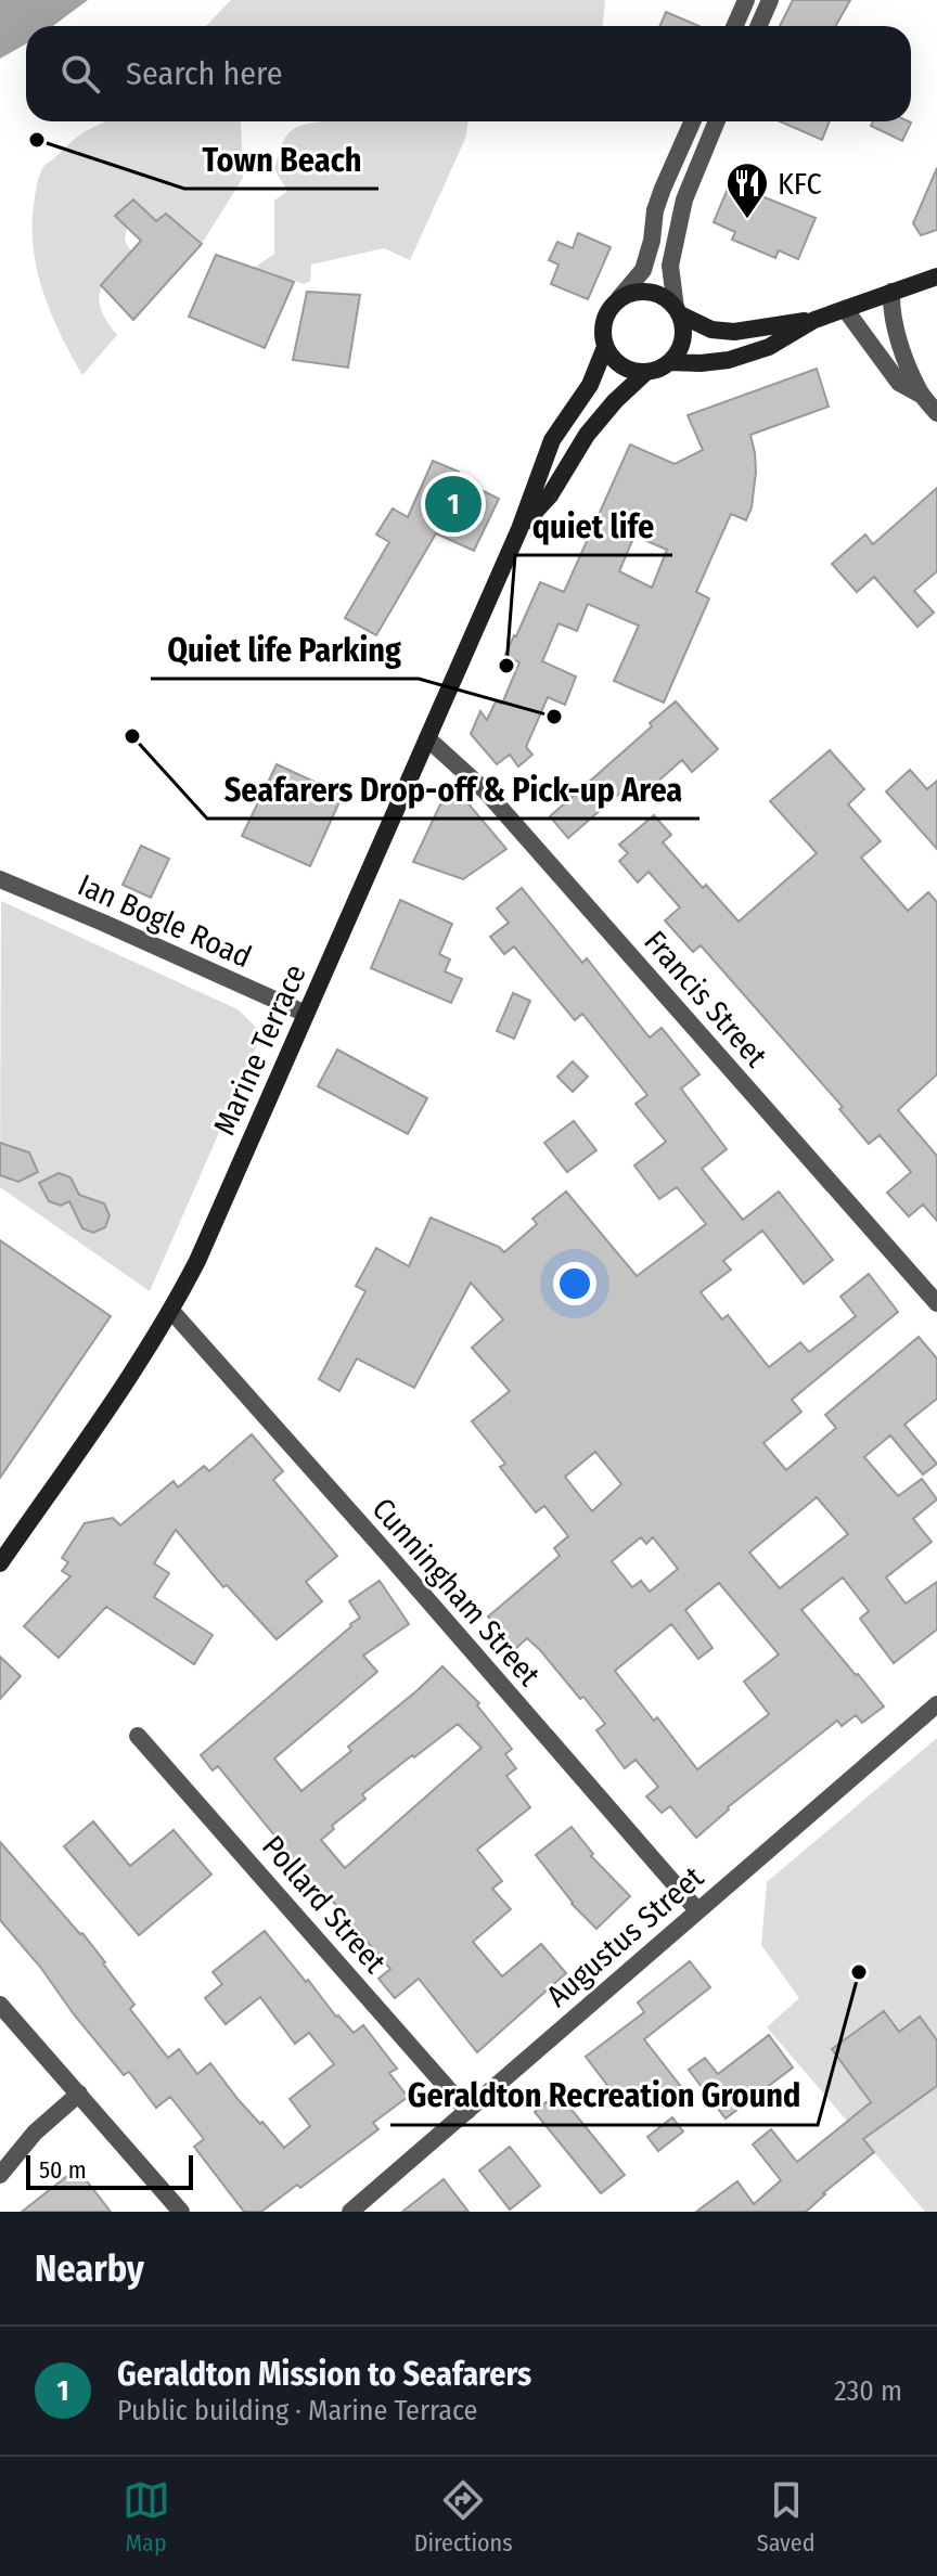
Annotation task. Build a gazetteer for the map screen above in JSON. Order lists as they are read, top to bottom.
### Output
{
  "streets": {
    "main road": ["Marine Terrace"],
    "street": [
      "Ian Bogle Road",
      "Francis Street",
      "Cunningham Street",
      "Pollard Street",
      "Augustus Street"
    ]
  },
  "crossings": [
    ["Ian Bogle Road", "Marine Terrace"],
    ["Francis Street", "Marine Terrace"],
    ["Marine Terrace", "Cunningham Street"],
    ["Cunningham Street", "Augustus Street"],
    ["Pollard Street", "Augustus Street"]
  ],
  "places": {
    "other": [
      "Town Beach",
      "quiet life",
      "Quiet life Parking",
      "Seafarers Drop-off & Pick-up Area",
      "Geraldton Recreation Ground"
    ],
    "restaurant": ["KFC"]
  },
  "scale_bar": "50 m",
  "page": {
    "search": "Search here",
    "pins": "1",
    "scale": "50 m",
    "heading": "Nearby",
    "list": [
      {
        "mark": "1",
        "name": "Geraldton Mission to Seafarers",
        "note": "Public building · Marine Terrace",
        "value": "230 m"
      }
    ],
    "nav": ["Map", "Directions", "Saved"]
  }
}
